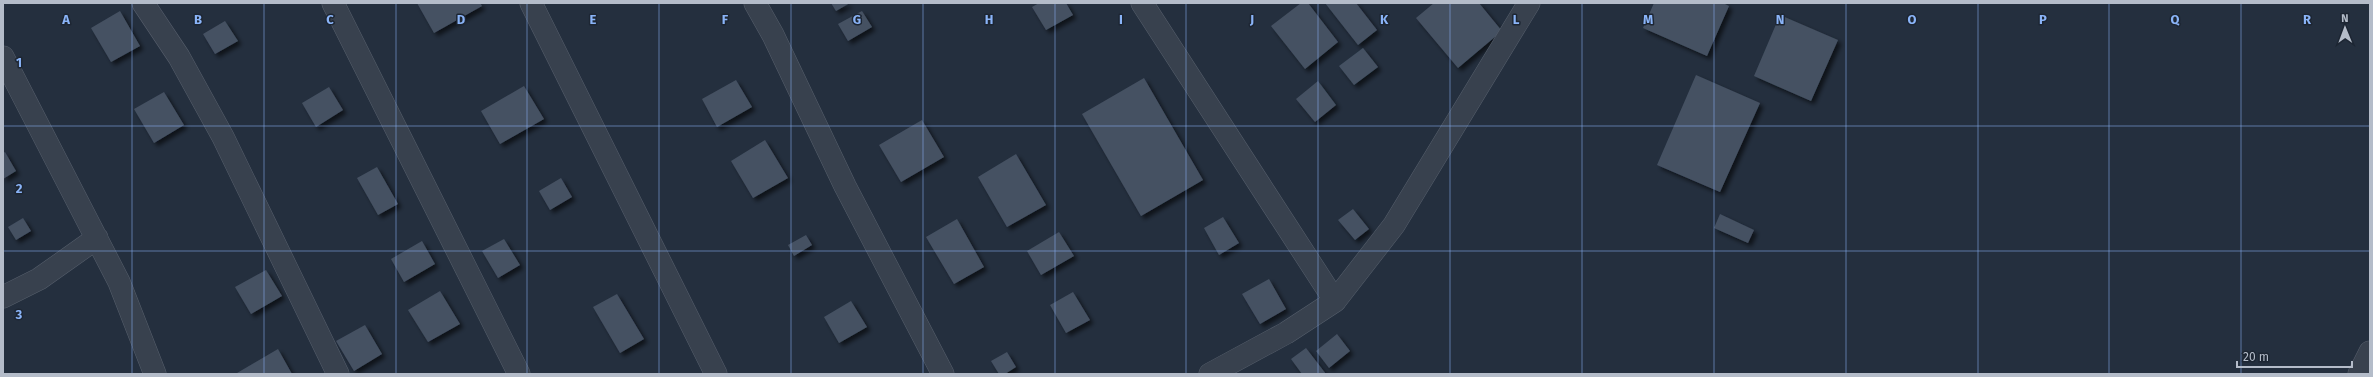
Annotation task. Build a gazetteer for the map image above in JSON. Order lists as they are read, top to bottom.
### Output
{
  "scale_bar": "20 m",
  "north": "top",
  "grid": {
    "columns": [
      "A",
      "B",
      "C",
      "D",
      "E",
      "F",
      "G",
      "H",
      "I",
      "J",
      "K",
      "L",
      "M",
      "N",
      "O",
      "P",
      "Q",
      "R"
    ],
    "rows": ["1", "2", "3"]
  }
}
